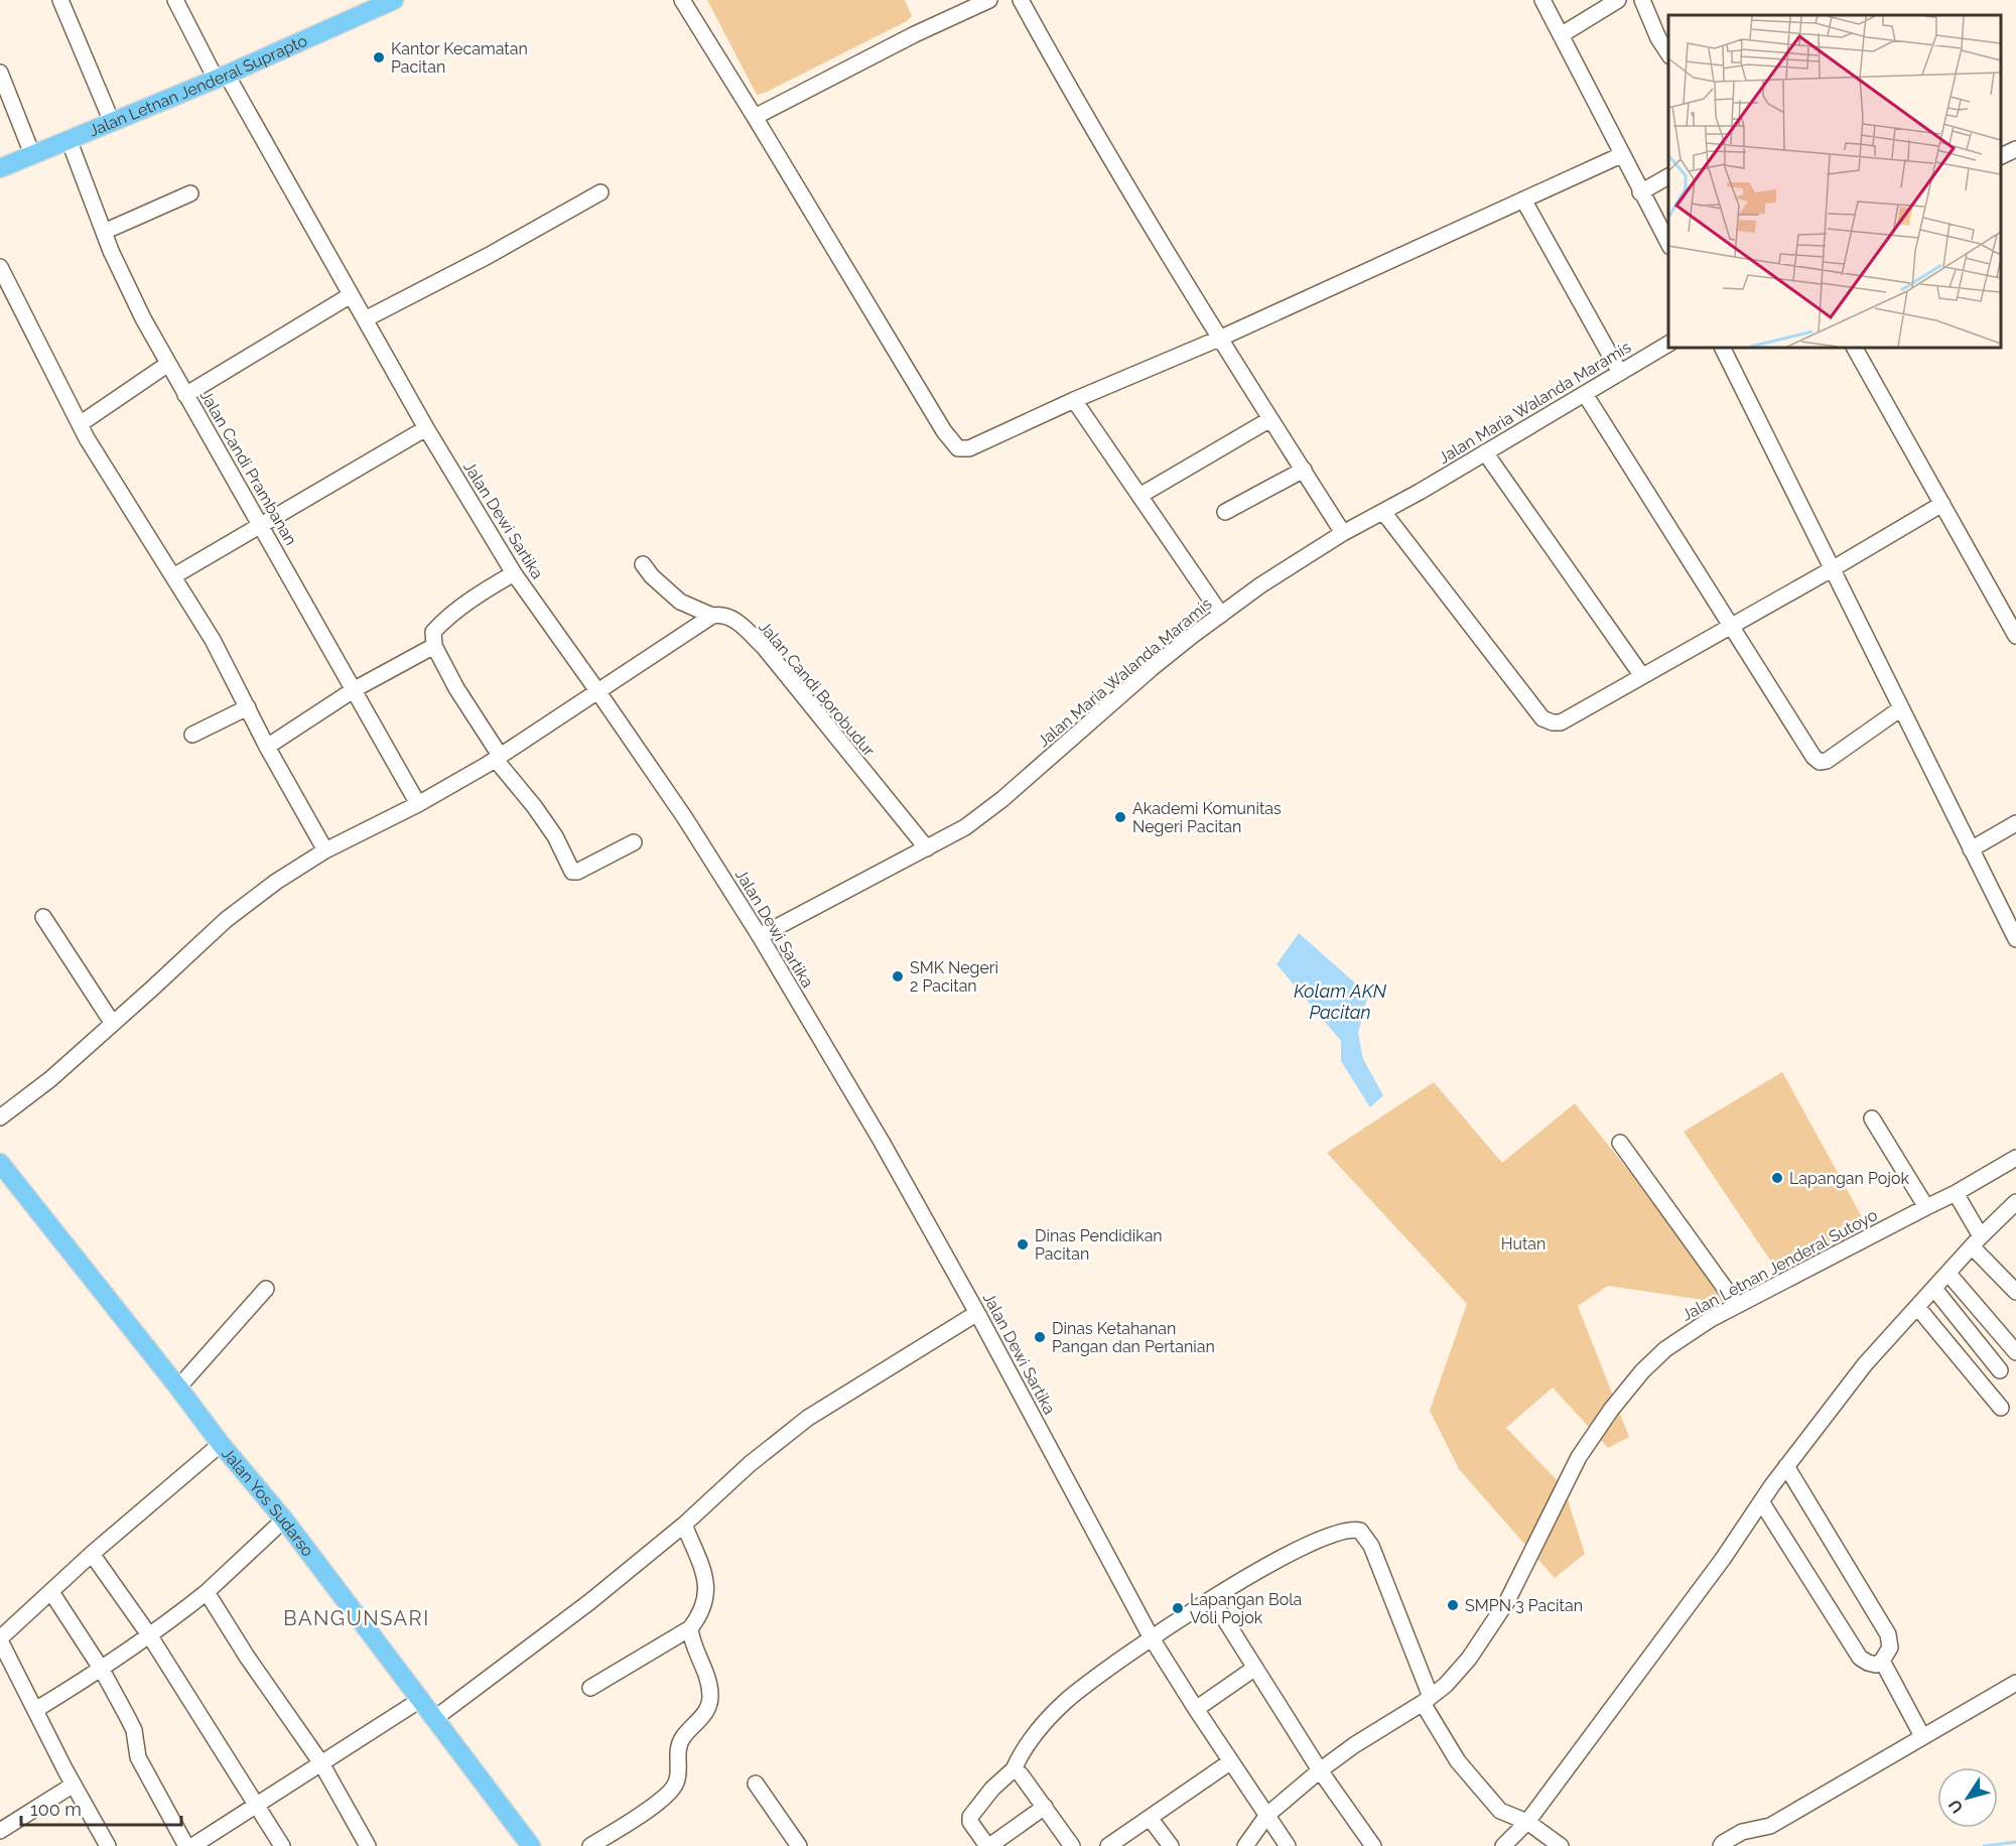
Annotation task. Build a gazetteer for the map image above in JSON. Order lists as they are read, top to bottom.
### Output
{
  "streets": {
    "main road": ["Jalan Letnan Jenderal Suprapto", "Jalan Yos Sudarso"],
    "street": [
      "Jalan Maria Walanda Maramis",
      "Jalan Candi Prambanan",
      "Jalan Dewi Sartika",
      "Jalan Candi Borobudur",
      "Jalan Letnan Jenderal Sutoyo"
    ]
  },
  "crossings": [
    ["Jalan Letnan Jenderal Suprapto", "Jalan Candi Prambanan"],
    ["Jalan Letnan Jenderal Suprapto", "Jalan Dewi Sartika"],
    ["Jalan Maria Walanda Maramis", "Jalan Dewi Sartika"],
    ["Jalan Maria Walanda Maramis", "Jalan Candi Borobudur"],
    ["Jalan Dewi Sartika", "Jalan Letnan Jenderal Sutoyo"]
  ],
  "districts": ["BANGUNSARI"],
  "water": ["Kolam AKN Pacitan"],
  "parks": ["Hutan"],
  "places": [
    "Kantor Kecamatan Pacitan",
    "Akademi Komunitas Negeri Pacitan",
    "SMK Negeri 2 Pacitan",
    "Lapangan Pojok",
    "Dinas Pendidikan Pacitan",
    "Dinas Ketahanan Pangan dan Pertanian",
    "SMPN 3 Pacitan",
    "Lapangan Bola Voli Pojok"
  ],
  "scale_bar": "100 m",
  "north": "bottom left"
}
